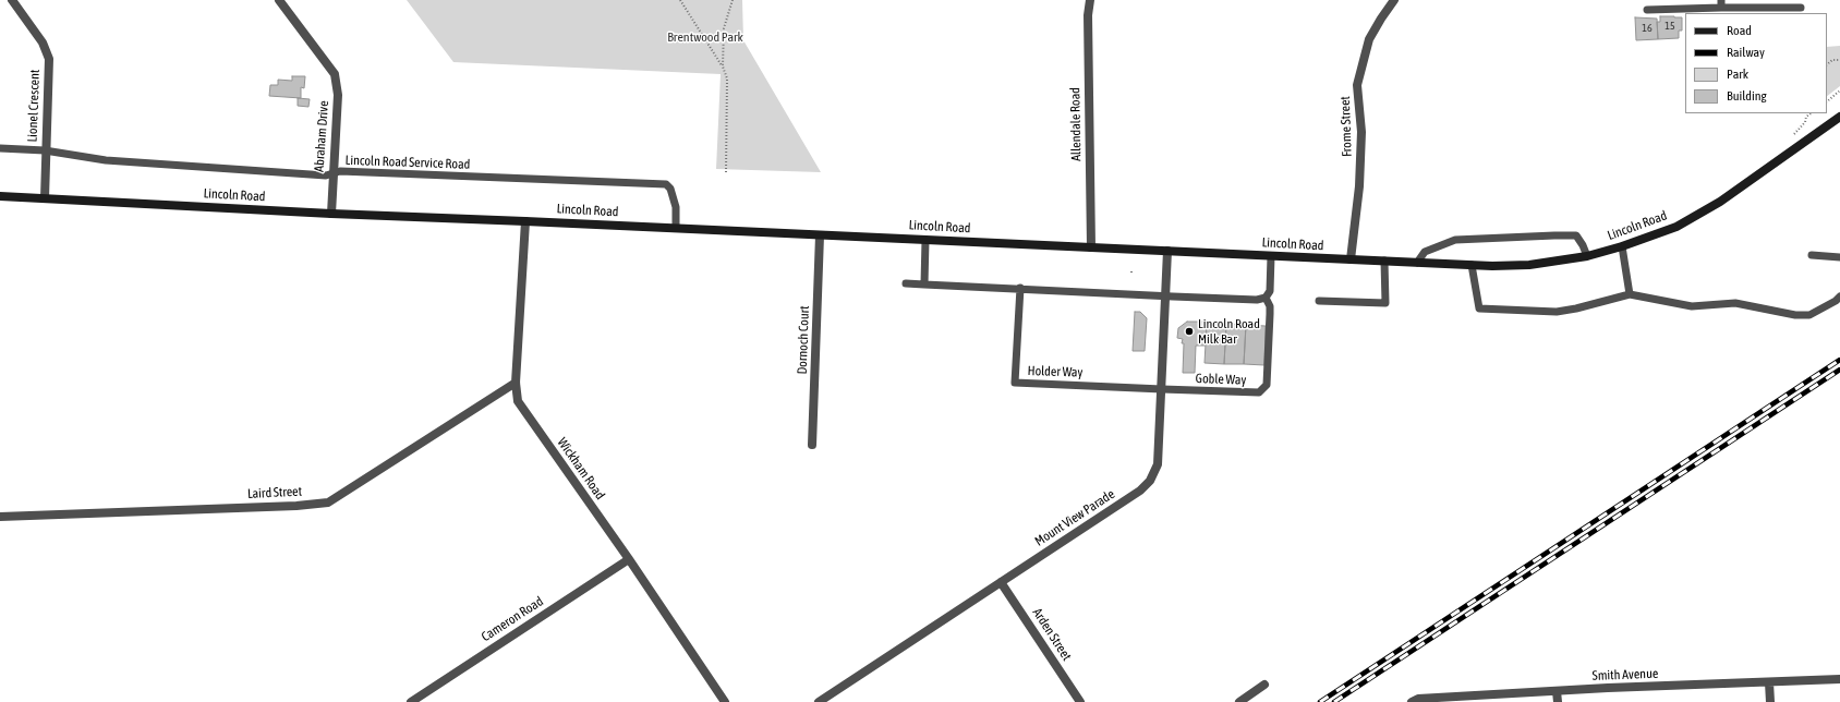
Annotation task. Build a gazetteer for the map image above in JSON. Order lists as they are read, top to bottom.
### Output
{
  "streets": {
    "main road": ["Lincoln Road"],
    "street": [
      "Lionel Crescent",
      "Allendale Road",
      "Frome Street",
      "Abraham Drive",
      "Dornoch Court",
      "Wickham Road",
      "Laird Street",
      "Mount View Parade",
      "Cameron Road",
      "Arden Street",
      "Smith Avenue"
    ],
    "lane": ["Lincoln Road Service Road", "Holder Way", "Goble Way"]
  },
  "crossings": [
    ["Lionel Crescent", "Lincoln Road Service Road"],
    ["Lionel Crescent", "Lincoln Road"],
    ["Allendale Road", "Lincoln Road"],
    ["Frome Street", "Lincoln Road"],
    ["Abraham Drive", "Lincoln Road Service Road"],
    ["Abraham Drive", "Lincoln Road"],
    ["Lincoln Road Service Road", "Lincoln Road"],
    ["Lincoln Road", "Dornoch Court"],
    ["Lincoln Road", "Wickham Road"],
    ["Lincoln Road", "Mount View Parade"],
    ["Holder Way", "Goble Way"],
    ["Holder Way", "Mount View Parade"],
    ["Goble Way", "Mount View Parade"],
    ["Wickham Road", "Laird Street"],
    ["Wickham Road", "Cameron Road"],
    ["Mount View Parade", "Arden Street"]
  ],
  "parks": ["Brentwood Park"],
  "places": ["Lincoln Road Milk Bar"],
  "house_numbers": ["15", "16"],
  "legend": [
    "Road",
    "Railway",
    "Park",
    "Building"
  ]
}
